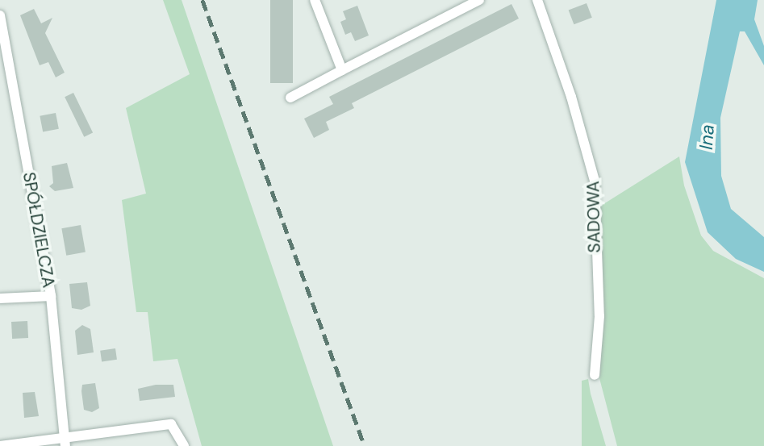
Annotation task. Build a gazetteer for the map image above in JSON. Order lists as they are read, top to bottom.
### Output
{
  "streets": {
    "street": ["SADOWA", "SPÓŁDZIELCZA"]
  },
  "water": ["Ina"]
}
